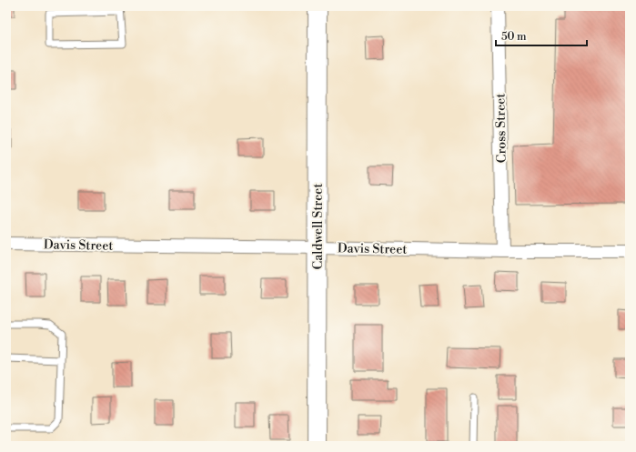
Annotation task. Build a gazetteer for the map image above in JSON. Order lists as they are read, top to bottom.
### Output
{
  "streets": {
    "main road": ["Caldwell Street"],
    "street": ["Cross Street", "Davis Street"]
  },
  "crossings": [
    ["Cross Street", "Davis Street"],
    ["Caldwell Street", "Davis Street"]
  ],
  "scale_bar": "50 m"
}
